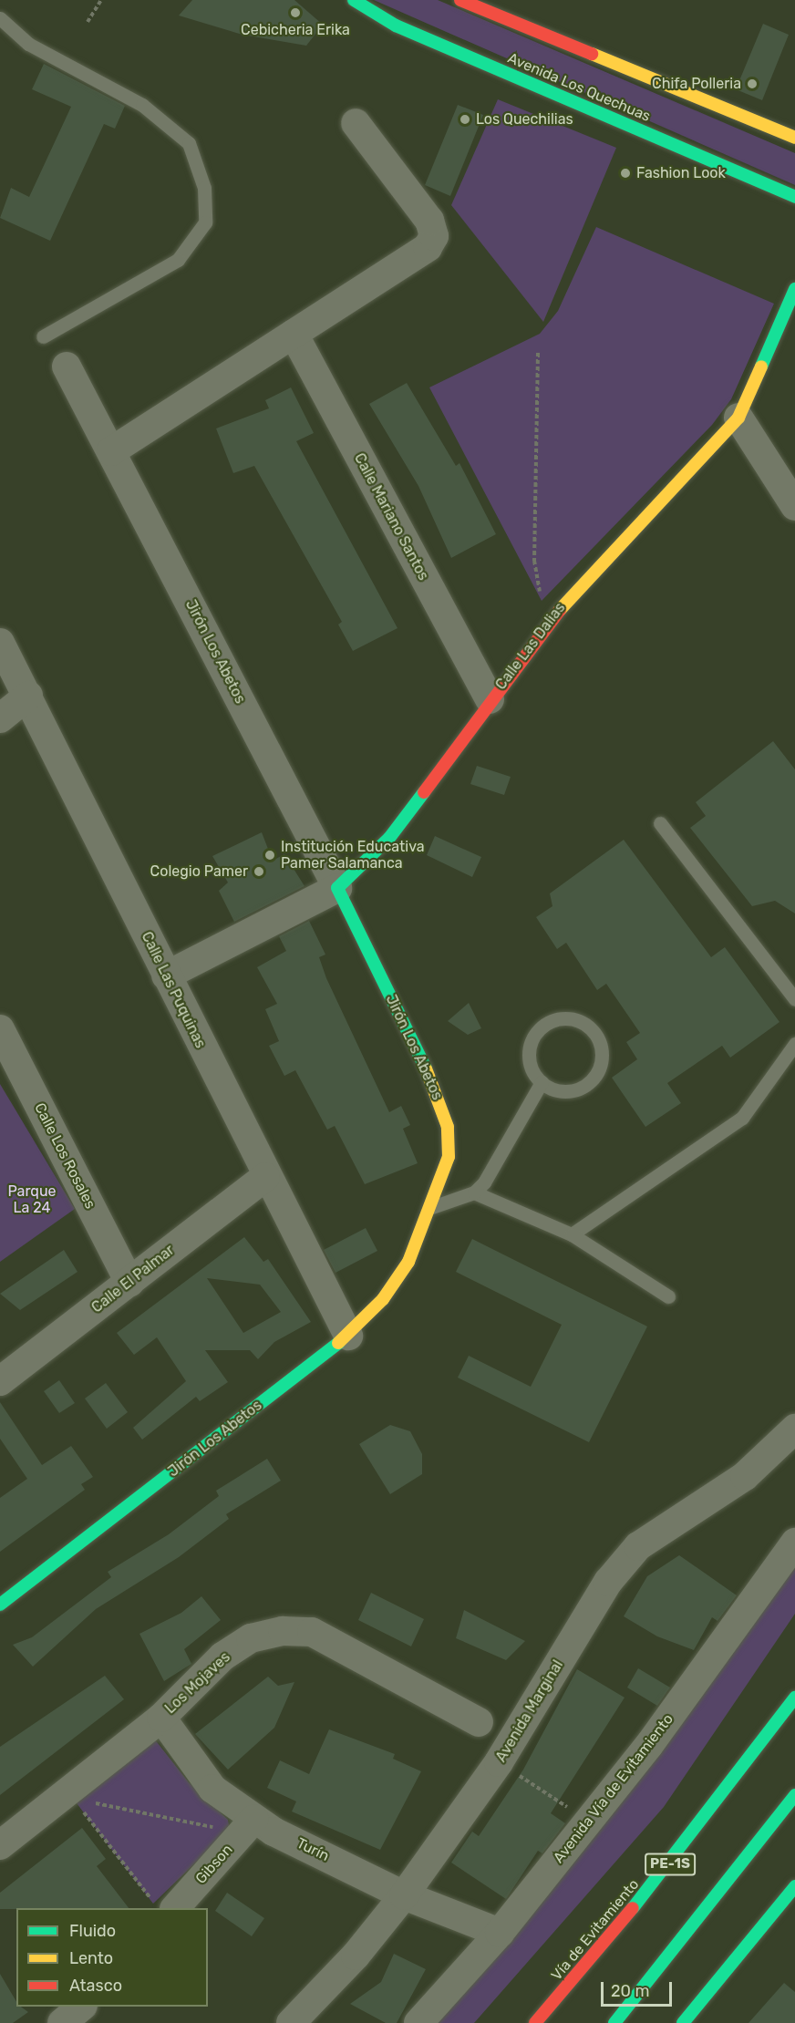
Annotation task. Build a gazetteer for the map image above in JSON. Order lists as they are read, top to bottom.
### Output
{
  "streets": {
    "main road": [
      "Avenida Los Quechuas",
      "Calle Las Dalias",
      "Jirón Los Abetos",
      "PE-1S",
      "Vía de Evitamiento"
    ],
    "street": [
      "Calle Mariano Santos",
      "Calle Las Puquinas",
      "Calle Los Rosales",
      "Calle El Palmar",
      "Los Mojaves",
      "Avenida Marginal",
      "Avenida Vía de Evitamiento",
      "Turín",
      "Gibson"
    ]
  },
  "crossings": [
    ["Calle Mariano Santos", "Calle Las Dalias"],
    ["Calle Las Dalias", "Jirón Los Abetos"],
    ["Jirón Los Abetos", "Calle Las Puquinas"],
    ["Calle Las Puquinas", "Calle El Palmar"],
    ["Calle Los Rosales", "Calle El Palmar"],
    ["Los Mojaves", "Turín"],
    ["Avenida Marginal", "Turín"],
    ["Avenida Vía de Evitamiento", "Turín"],
    ["Turín", "Gibson"]
  ],
  "parks": ["Parque La 24"],
  "places": [
    "Cebicheria Erika",
    "Chifa Polleria",
    "Los Quechilias",
    "Fashion Look",
    "Institución Educativa Pamer Salamanca",
    "Colegio Pamer"
  ],
  "legend": ["Fluido", "Lento", "Atasco"],
  "scale_bar": "20 m"
}
